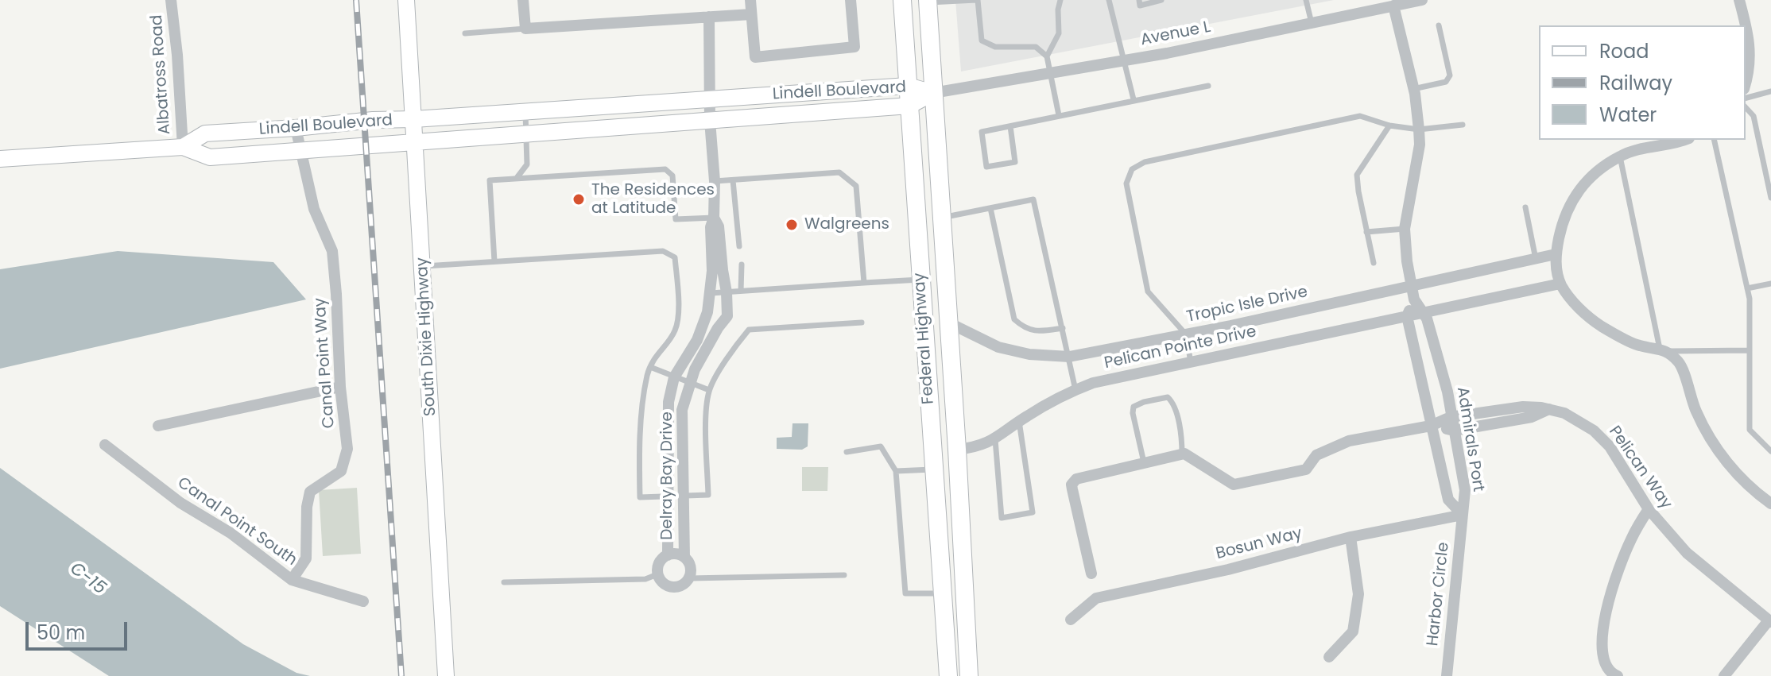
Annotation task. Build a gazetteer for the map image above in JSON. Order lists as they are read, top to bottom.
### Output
{
  "streets": {
    "main road": ["Federal Highway"],
    "street": [
      "Avenue L",
      "Albatross Road",
      "Lindell Boulevard",
      "Tropic Isle Drive",
      "South Dixie Highway",
      "Pelican Pointe Drive",
      "Canal Point Way",
      "Admirals Port",
      "Pelican Way",
      "Delray Bay Drive",
      "Canal Point South",
      "Bosun Way",
      "Harbor Circle"
    ]
  },
  "crossings": [
    ["Avenue L", "Lindell Boulevard"],
    ["Avenue L", "Federal Highway"],
    ["Albatross Road", "Lindell Boulevard"],
    ["Lindell Boulevard", "South Dixie Highway"],
    ["Lindell Boulevard", "Federal Highway"],
    ["Lindell Boulevard", "Canal Point Way"],
    ["Lindell Boulevard", "Delray Bay Drive"],
    ["Tropic Isle Drive", "Federal Highway"],
    ["Federal Highway", "Pelican Pointe Drive"],
    ["Pelican Pointe Drive", "Admirals Port"],
    ["Canal Point Way", "Canal Point South"],
    ["Admirals Port", "Pelican Way"],
    ["Admirals Port", "Bosun Way"],
    ["Admirals Port", "Harbor Circle"],
    ["Bosun Way", "Harbor Circle"]
  ],
  "water": ["C-15"],
  "places": ["The Residences at Latitude", "Walgreens"],
  "legend": ["Road", "Railway", "Water"],
  "scale_bar": "50 m"
}
